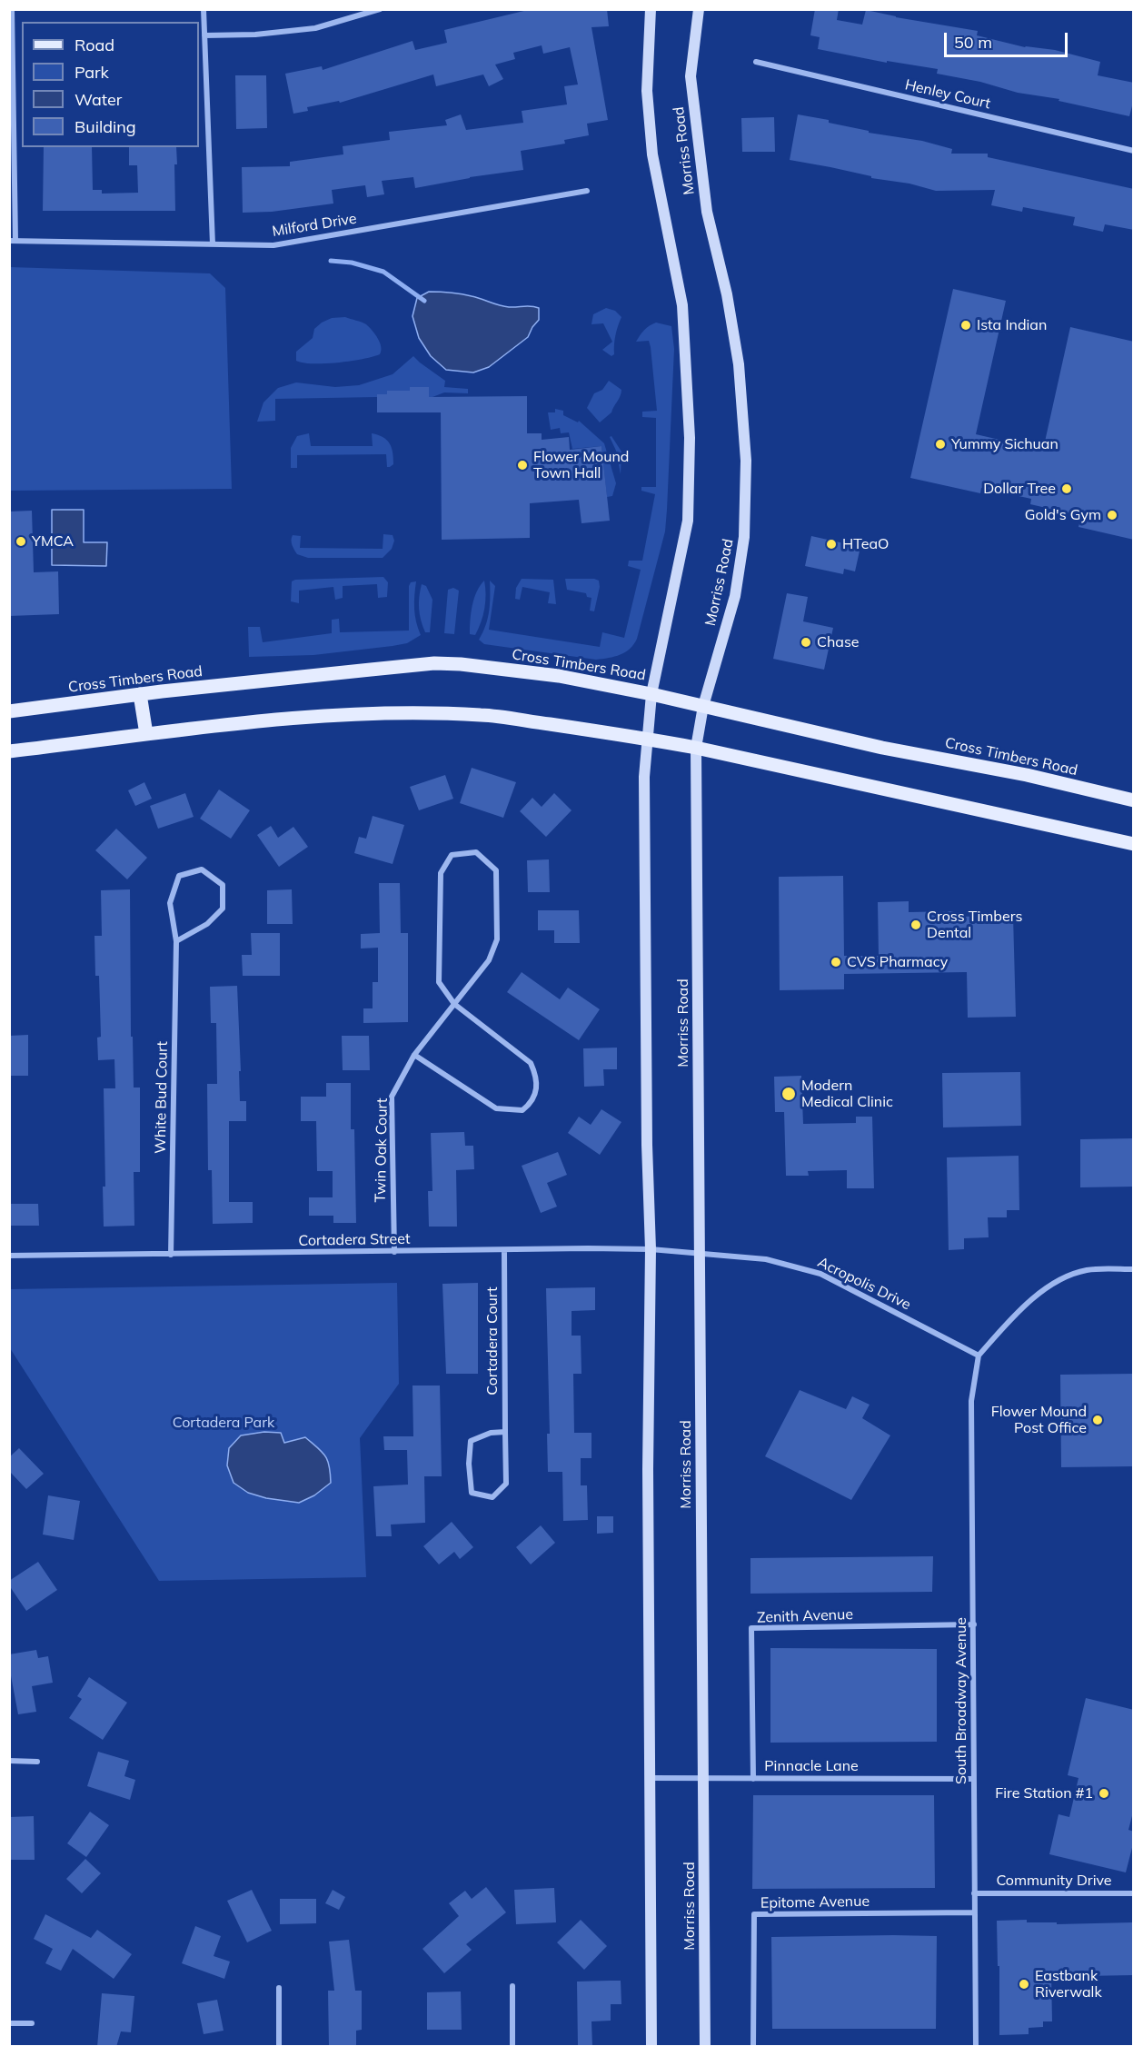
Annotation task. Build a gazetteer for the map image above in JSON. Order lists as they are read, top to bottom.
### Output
{
  "streets": {
    "main road": ["Morriss Road", "Cross Timbers Road"],
    "street": [
      "Henley Court",
      "Milford Drive",
      "White Bud Court",
      "Twin Oak Court",
      "Cortadera Street",
      "Acropolis Drive",
      "Cortadera Court",
      "Zenith Avenue",
      "South Broadway Avenue",
      "Pinnacle Lane",
      "Community Drive",
      "Epitome Avenue"
    ]
  },
  "crossings": [
    ["Morriss Road", "Cross Timbers Road"],
    ["Morriss Road", "Cortadera Street"],
    ["Morriss Road", "Acropolis Drive"],
    ["Morriss Road", "Pinnacle Lane"],
    ["White Bud Court", "Cortadera Street"],
    ["Twin Oak Court", "Cortadera Street"],
    ["Cortadera Street", "Acropolis Drive"],
    ["Cortadera Street", "Cortadera Court"],
    ["Acropolis Drive", "South Broadway Avenue"],
    ["Zenith Avenue", "South Broadway Avenue"],
    ["Zenith Avenue", "Pinnacle Lane"],
    ["South Broadway Avenue", "Pinnacle Lane"],
    ["South Broadway Avenue", "Community Drive"],
    ["South Broadway Avenue", "Epitome Avenue"]
  ],
  "parks": ["Cortadera Park"],
  "places": [
    "Ista Indian",
    "Yummy Sichuan",
    "Flower Mound Town Hall",
    "Dollar Tree",
    "Gold's Gym",
    "YMCA",
    "HTeaO",
    "Chase",
    "Cross Timbers Dental",
    "CVS Pharmacy",
    "Modern Medical Clinic",
    "Flower Mound Post Office",
    "Fire Station #1",
    "Eastbank Riverwalk"
  ],
  "legend": [
    "Road",
    "Park",
    "Water",
    "Building"
  ],
  "scale_bar": "50 m"
}
